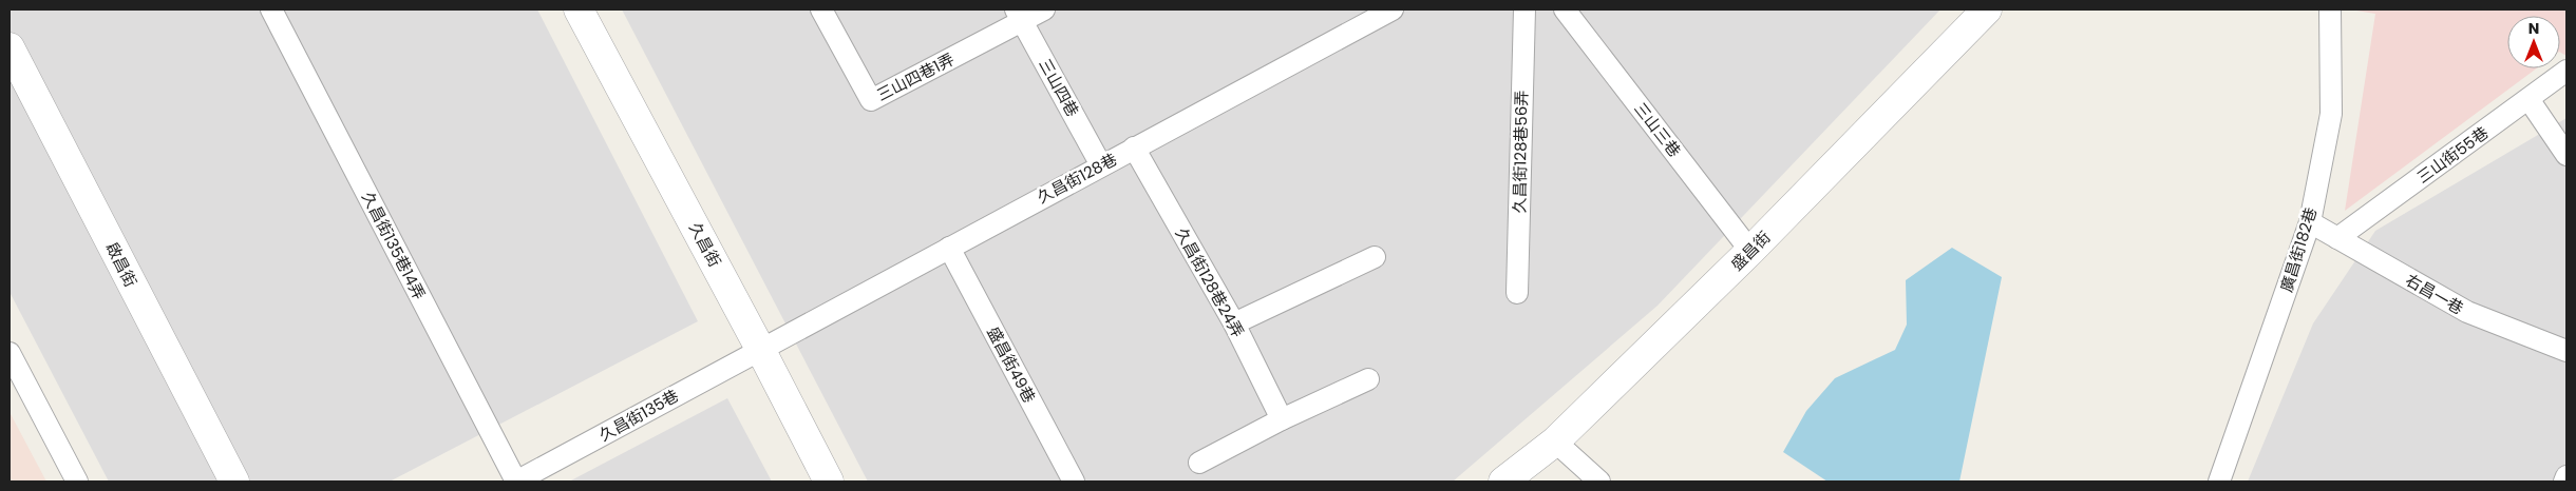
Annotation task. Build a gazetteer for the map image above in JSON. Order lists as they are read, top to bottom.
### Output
{
  "streets": {
    "street": ["久昌街", "盛昌街", "啟昌街"],
    "lane": [
      "三山四巷1弄",
      "三山四巷",
      "三山三巷",
      "久昌街128巷56弄",
      "三山街55巷",
      "久昌街128巷",
      "久昌街135巷14弄",
      "廣昌街182巷",
      "久昌街128巷24弄",
      "右昌一巷",
      "盛昌街49巷",
      "久昌街135巷"
    ]
  },
  "crossings": [
    ["三山四巷1弄", "三山四巷"],
    ["三山四巷", "久昌街128巷"],
    ["三山三巷", "盛昌街"],
    ["三山街55巷", "右昌一巷"],
    ["久昌街128巷", "久昌街"],
    ["久昌街128巷", "久昌街128巷24弄"],
    ["久昌街128巷", "盛昌街49巷"],
    ["久昌街128巷", "久昌街135巷"],
    ["久昌街", "久昌街135巷"],
    ["久昌街135巷14弄", "久昌街135巷"],
    ["廣昌街182巷", "右昌一巷"]
  ],
  "north": "top"
}
